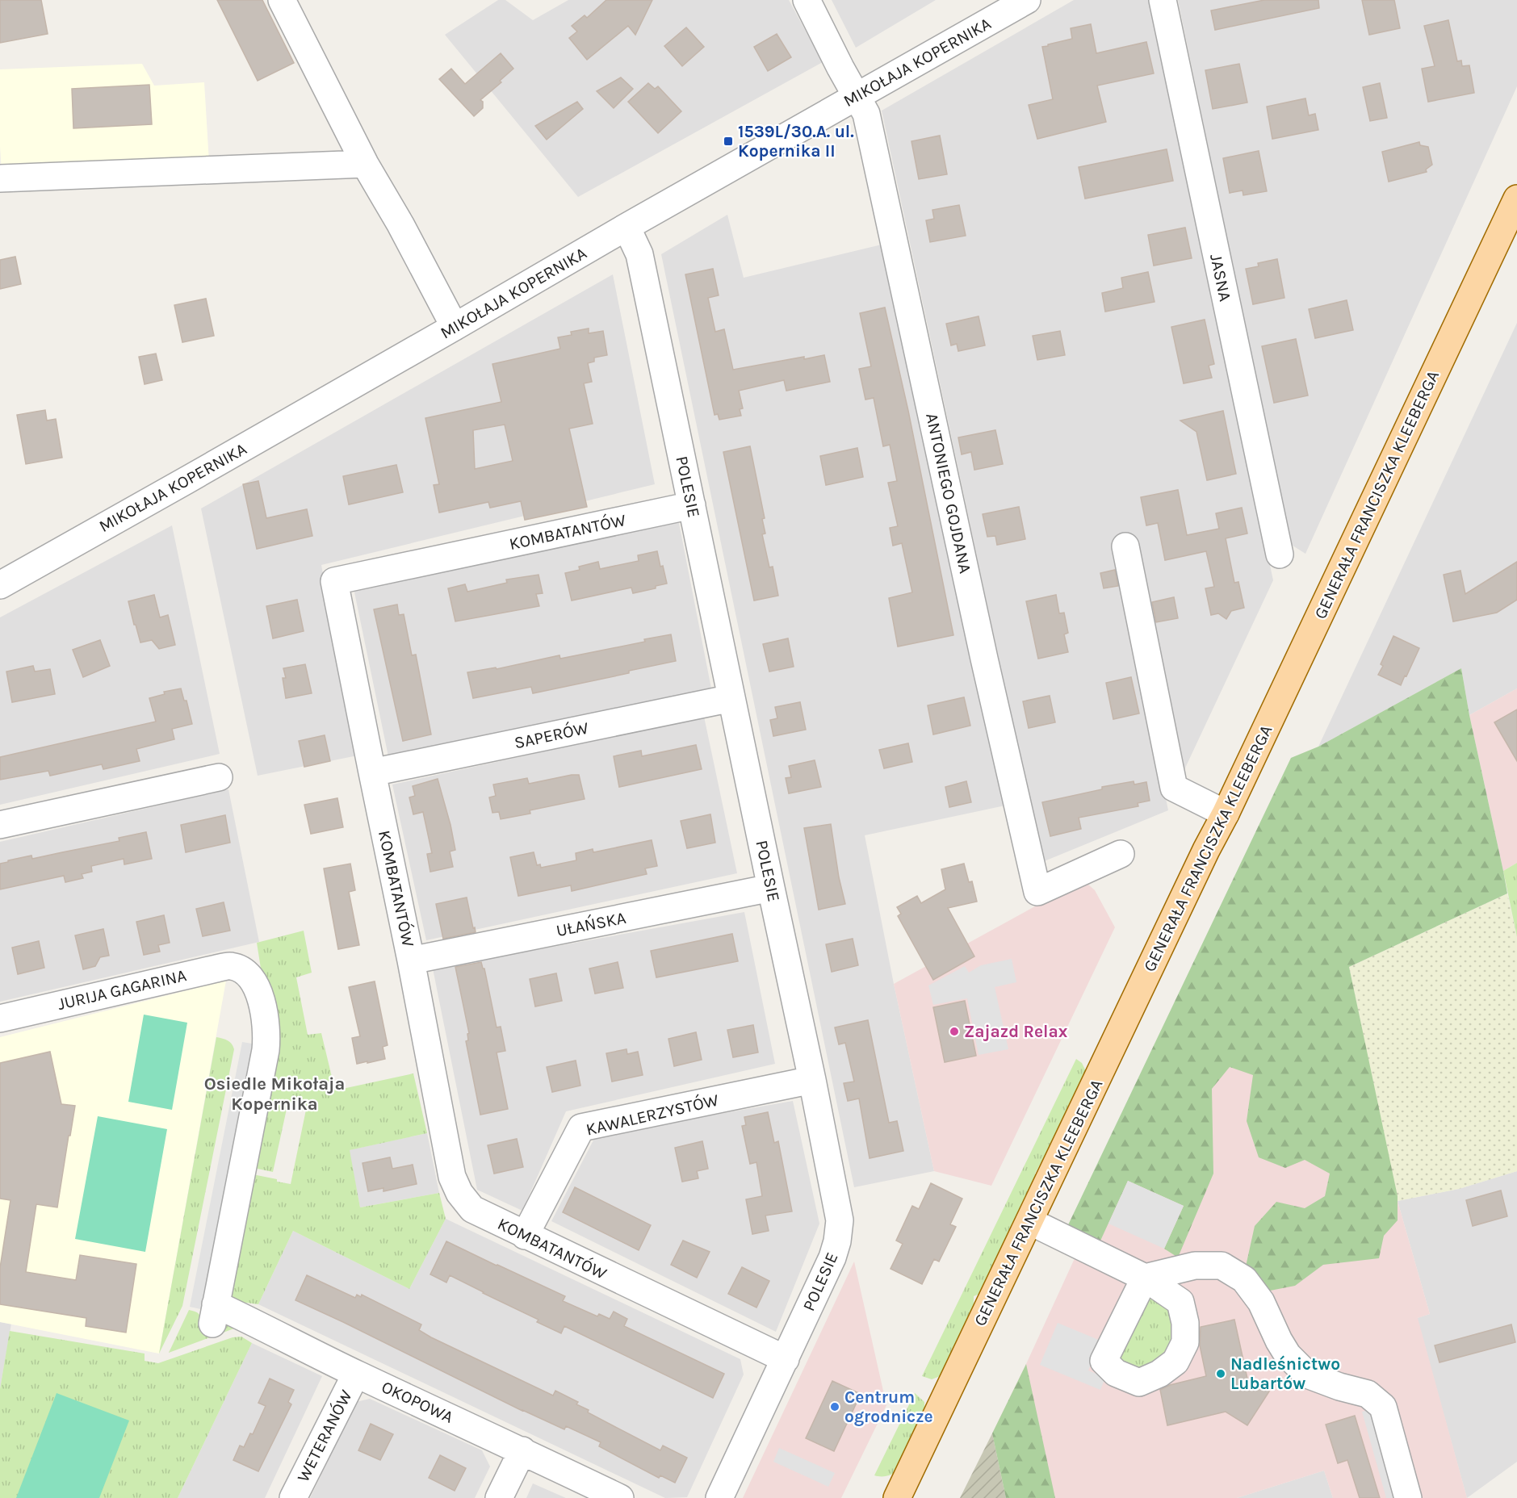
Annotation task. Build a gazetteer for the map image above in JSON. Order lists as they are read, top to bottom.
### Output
{
  "streets": {
    "main road": ["GENERAŁA FRANCISZKA KLEEBERGA"],
    "street": [
      "MIKOŁAJA KOPERNIKA",
      "JASNA",
      "POLESIE",
      "ANTONIEGO GOJDANA",
      "KOMBATANTÓW",
      "SAPERÓW",
      "UŁAŃSKA",
      "JURIJA GAGARINA",
      "KAWALERZYSTÓW",
      "OKOPOWA",
      "WETERANÓW"
    ]
  },
  "crossings": [
    ["MIKOŁAJA KOPERNIKA", "POLESIE"],
    ["MIKOŁAJA KOPERNIKA", "ANTONIEGO GOJDANA"],
    ["POLESIE", "KOMBATANTÓW"],
    ["POLESIE", "SAPERÓW"],
    ["POLESIE", "UŁAŃSKA"],
    ["POLESIE", "KAWALERZYSTÓW"],
    ["KOMBATANTÓW", "SAPERÓW"],
    ["KOMBATANTÓW", "UŁAŃSKA"],
    ["KOMBATANTÓW", "KAWALERZYSTÓW"],
    ["JURIJA GAGARINA", "OKOPOWA"],
    ["OKOPOWA", "WETERANÓW"]
  ],
  "districts": ["Osiedle Mikołaja Kopernika"],
  "places": {
    "transit": ["1539L/30.A. ul. Kopernika II"],
    "other": ["Zajazd Relax", "Nadleśnictwo Lubartów", "Centrum ogrodnicze"]
  }
}
